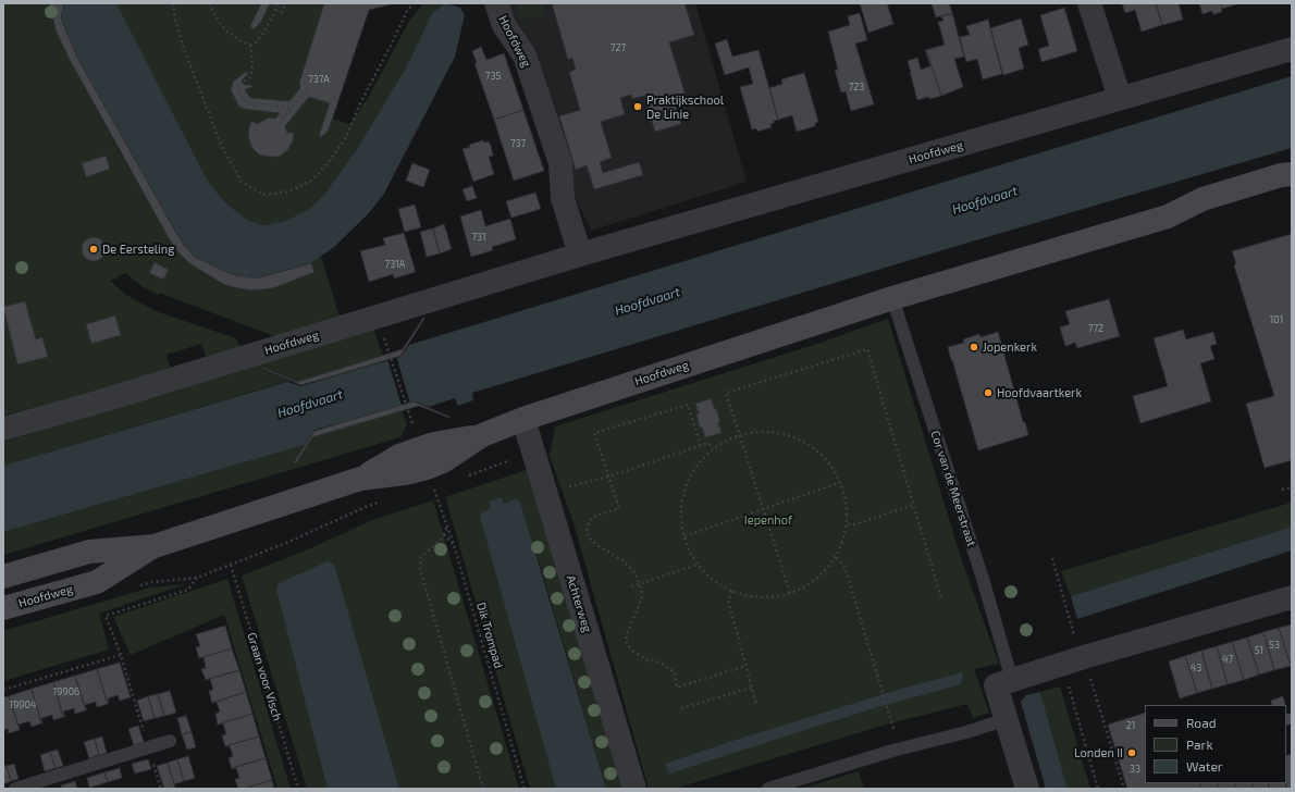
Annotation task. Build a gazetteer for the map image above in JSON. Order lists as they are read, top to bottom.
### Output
{
  "streets": {
    "street": ["Hoofdweg", "Achterweg"],
    "lane": ["Cor van de Meerstraat"],
    "path": ["Dik Trompad", "Graan voor Visch"]
  },
  "crossings": [
    ["Hoofdweg", "Cor van de Meerstraat"],
    ["Hoofdweg", "Achterweg"]
  ],
  "water": ["Hoofdvaart"],
  "parks": ["Iepenhof"],
  "places": [
    "Praktijkschool De Linie",
    "De Eersteling",
    "Jopenkerk",
    "Hoofdvaartkerk",
    "Londen II"
  ],
  "house_numbers": [
    "727",
    "735",
    "737A",
    "723",
    "737",
    "731",
    "731A",
    "101",
    "772",
    "53",
    "51",
    "47",
    "43",
    "19906",
    "19904",
    "21",
    "33"
  ],
  "legend": ["Road", "Park", "Water"]
}
